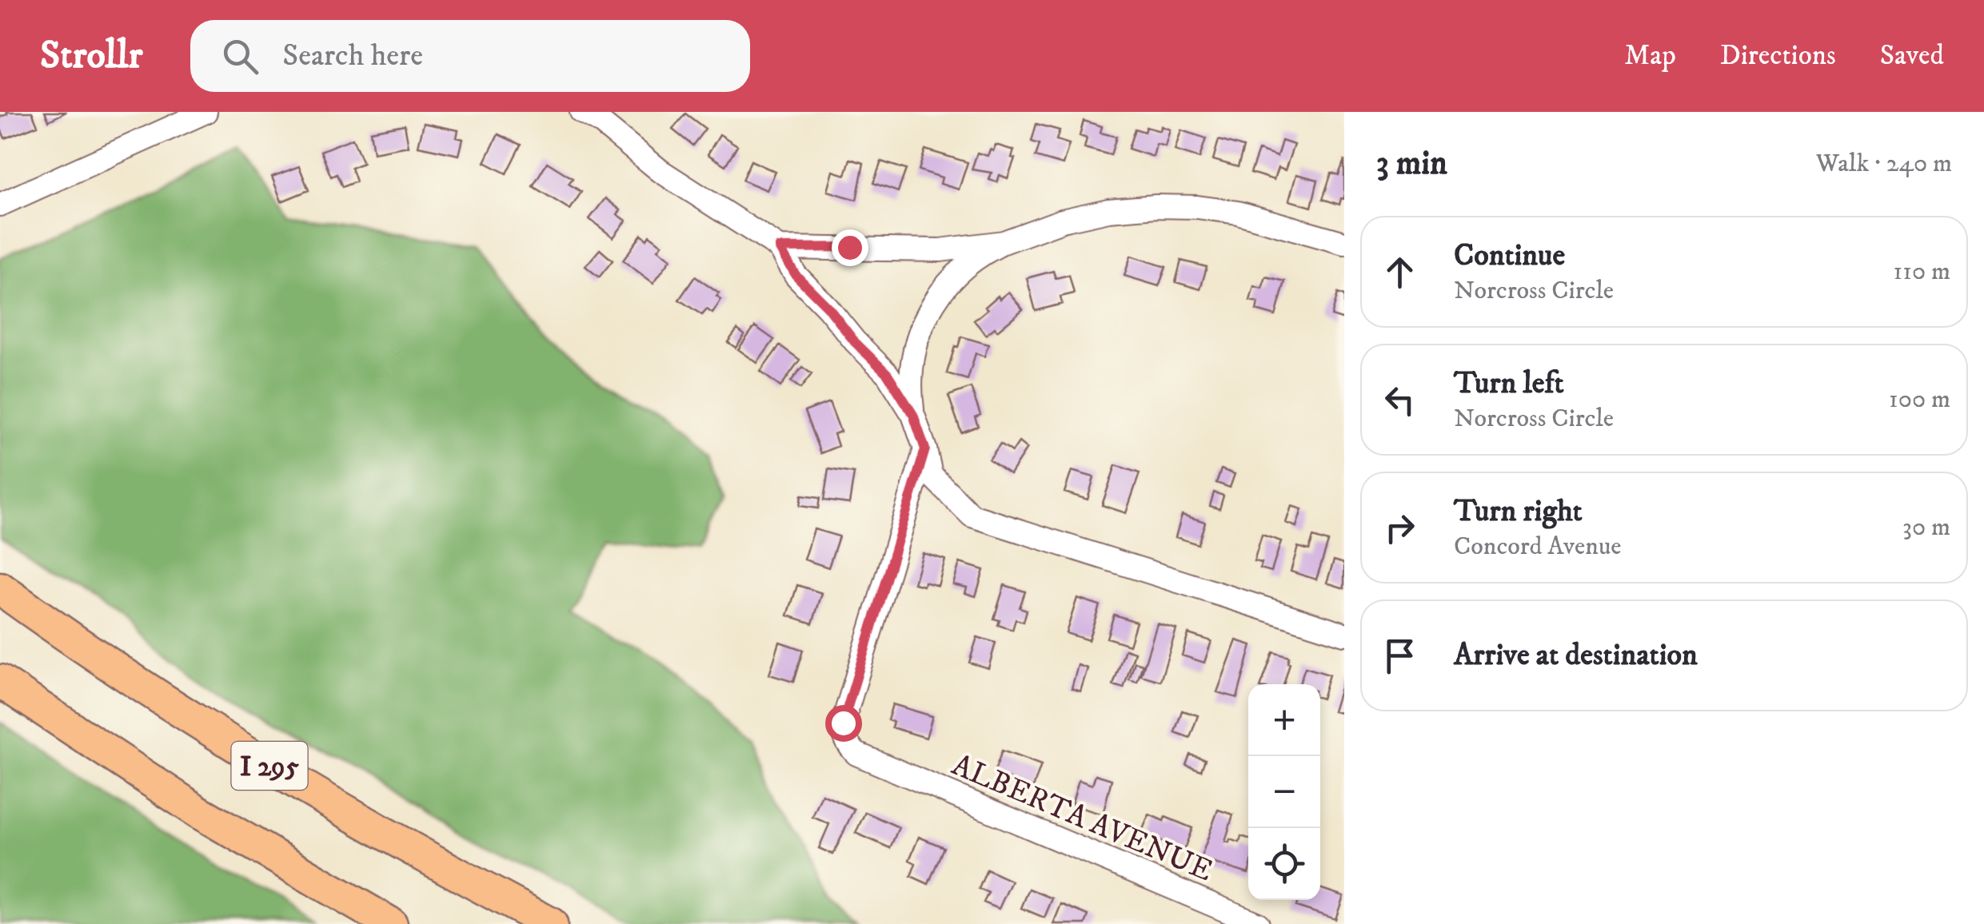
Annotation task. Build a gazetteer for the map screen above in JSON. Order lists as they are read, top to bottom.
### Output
{
  "streets": {
    "highway": ["I 295"],
    "street": ["ALBERTA AVENUE"]
  },
  "page": {
    "header": "Strollr",
    "search": "Search here",
    "nav": ["Map", "Directions", "Saved"],
    "heading": ["3 min", "Walk · 240 m"],
    "list": [
      ["Continue", "Norcross Circle", "110 m"],
      ["Turn left", "Norcross Circle", "100 m"],
      ["Turn right", "Concord Avenue", "30 m"],
      "Arrive at destination"
    ],
    "map_buttons": ["+", "−"]
  }
}
